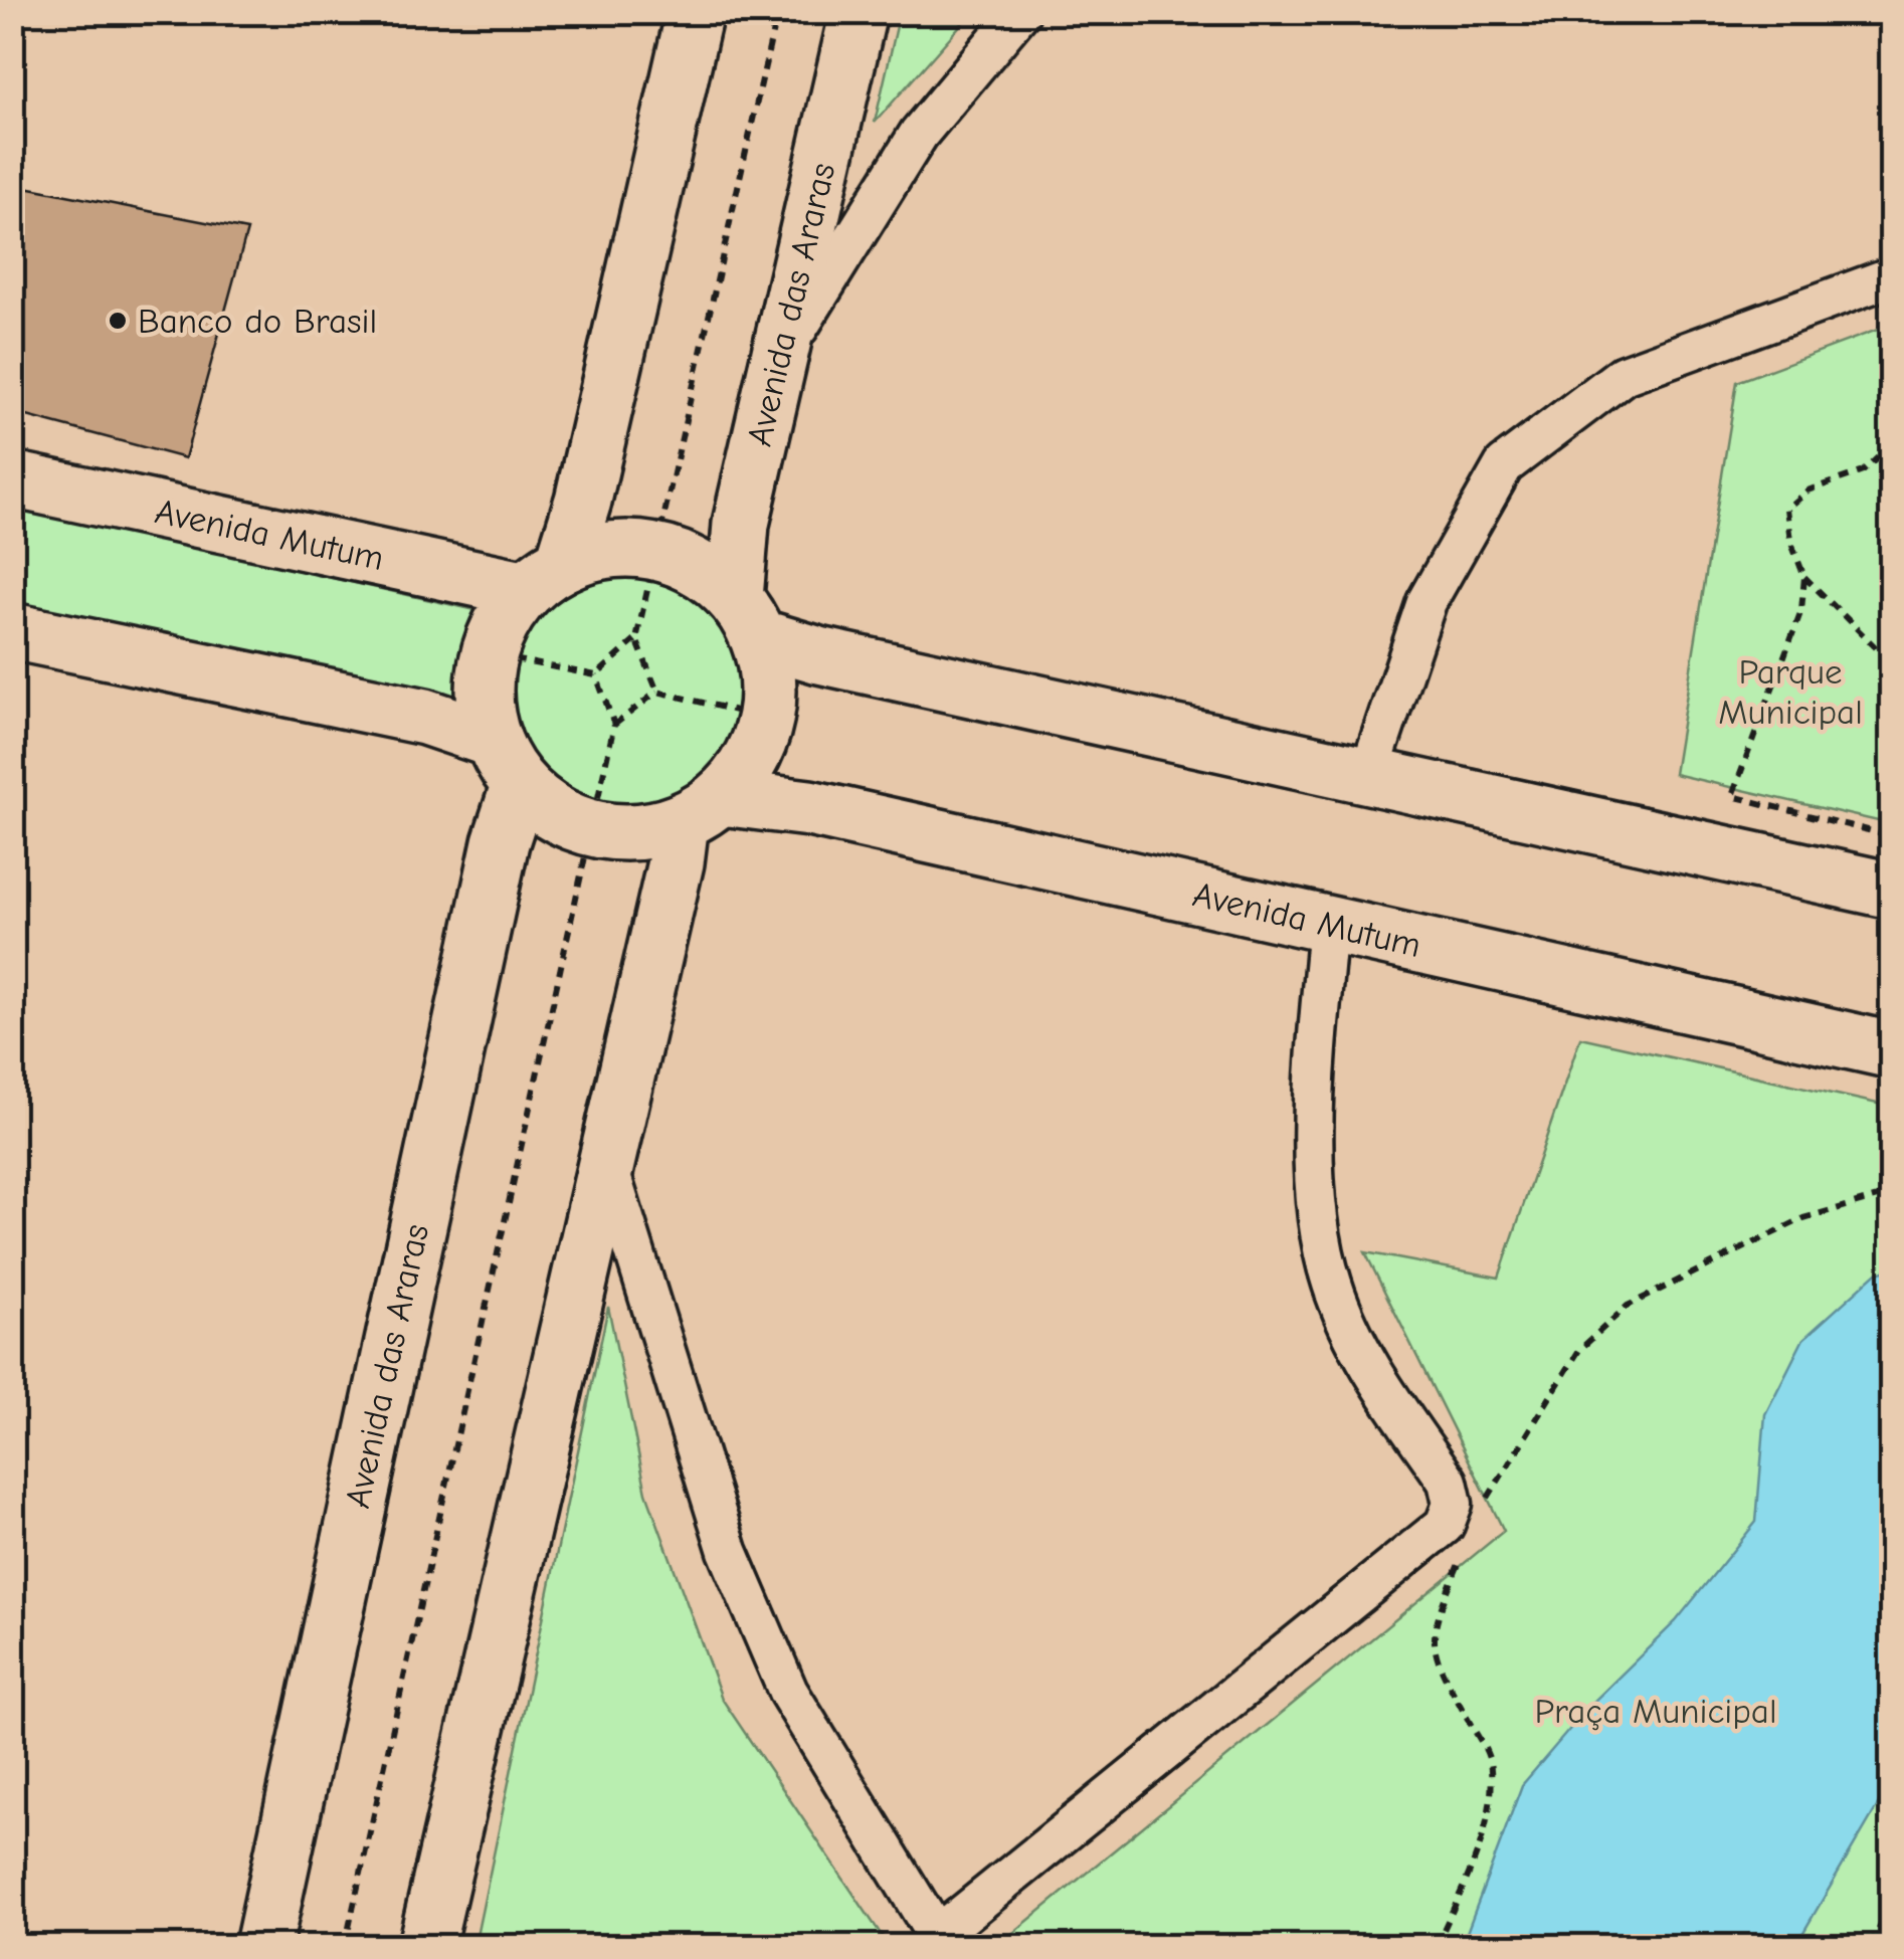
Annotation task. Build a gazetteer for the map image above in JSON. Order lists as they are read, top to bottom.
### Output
{
  "streets": {
    "street": ["Avenida das Araras", "Avenida Mutum"]
  },
  "crossings": [
    ["Avenida das Araras", "Avenida Mutum"]
  ],
  "parks": ["Parque Municipal", "Praça Municipal"],
  "places": ["Banco do Brasil"]
}
